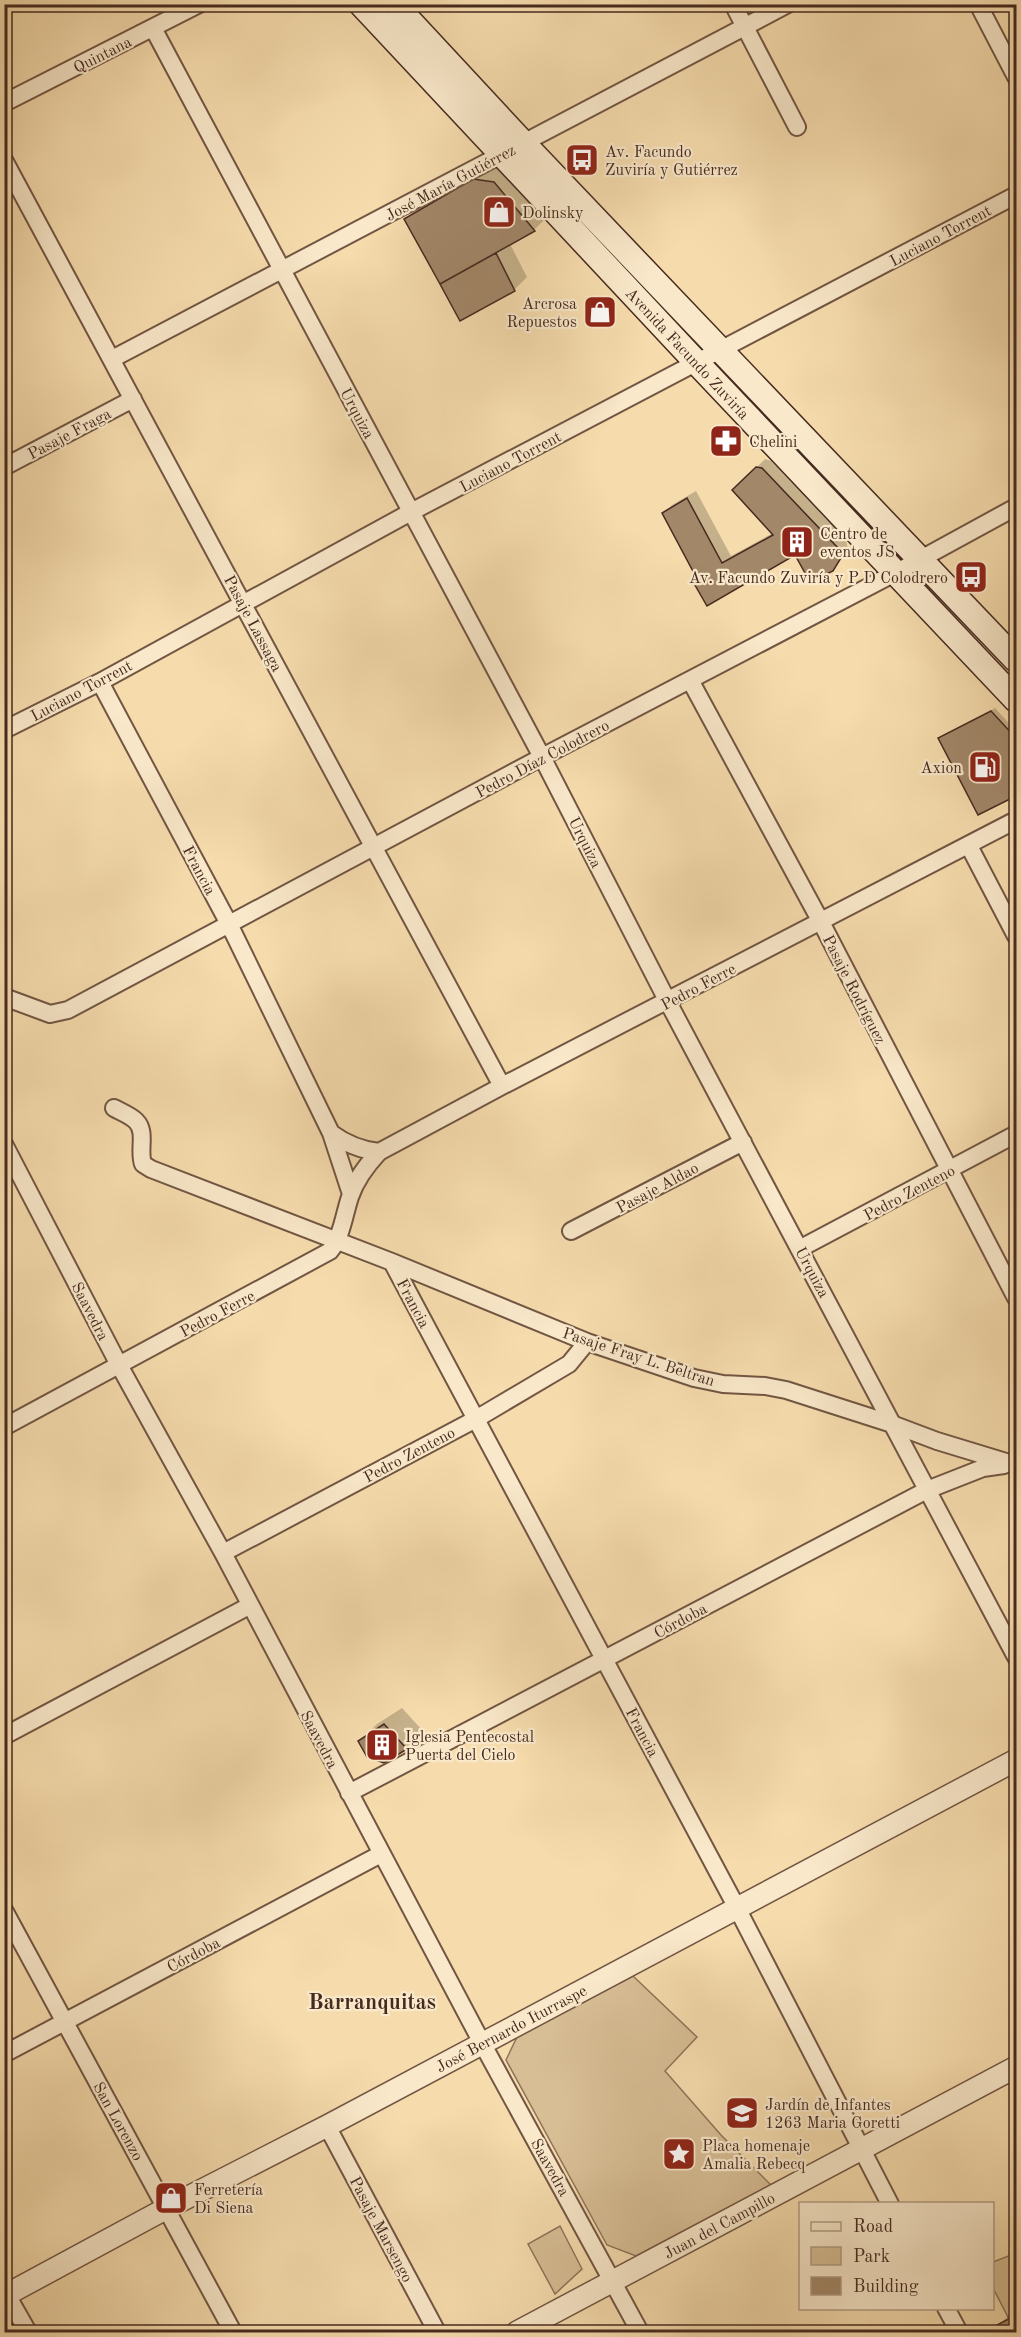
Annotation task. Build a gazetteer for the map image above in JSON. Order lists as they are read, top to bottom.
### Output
{
  "streets": {
    "main road": ["Avenida Facundo Zuviría"],
    "street": [
      "Quintana",
      "José María Gutiérrez",
      "Luciano Torrent",
      "Urquiza",
      "Pasaje Fraga",
      "Pasaje Lassaga",
      "Pedro Díaz Colodrero",
      "Francia",
      "Pedro Ferre",
      "Pasaje Rodríguez",
      "Pasaje Aldao",
      "Pedro Zenteno",
      "Saavedra",
      "Pasaje Fray L. Beltran",
      "Córdoba",
      "José Bernardo Iturraspe",
      "San Lorenzo",
      "Juan del Campillo",
      "Pasaje Marsengo"
    ]
  },
  "crossings": [
    ["Quintana", "Urquiza"],
    ["José María Gutiérrez", "Avenida Facundo Zuviría"],
    ["José María Gutiérrez", "Urquiza"],
    ["José María Gutiérrez", "Pasaje Lassaga"],
    ["Luciano Torrent", "Avenida Facundo Zuviría"],
    ["Luciano Torrent", "Urquiza"],
    ["Luciano Torrent", "Pasaje Lassaga"],
    ["Luciano Torrent", "Francia"],
    ["Avenida Facundo Zuviría", "Pedro Díaz Colodrero"],
    ["Urquiza", "Pedro Díaz Colodrero"],
    ["Urquiza", "Pedro Ferre"],
    ["Urquiza", "Pasaje Aldao"],
    ["Urquiza", "Pedro Zenteno"],
    ["Urquiza", "Pasaje Fray L. Beltran"],
    ["Urquiza", "Córdoba"],
    ["Pasaje Fraga", "Pasaje Lassaga"],
    ["Pasaje Lassaga", "Pedro Díaz Colodrero"],
    ["Pasaje Lassaga", "Pedro Ferre"],
    ["Pedro Díaz Colodrero", "Francia"],
    ["Pedro Díaz Colodrero", "Pasaje Rodríguez"],
    ["Francia", "Pedro Ferre"],
    ["Francia", "Pedro Zenteno"],
    ["Francia", "Pasaje Fray L. Beltran"],
    ["Francia", "Córdoba"],
    ["Francia", "José Bernardo Iturraspe"],
    ["Francia", "Juan del Campillo"],
    ["Pedro Ferre", "Pasaje Rodríguez"],
    ["Pedro Ferre", "Saavedra"],
    ["Pedro Ferre", "Pasaje Fray L. Beltran"],
    ["Pasaje Rodríguez", "Pedro Zenteno"],
    ["Pedro Zenteno", "Saavedra"],
    ["Pedro Zenteno", "Pasaje Fray L. Beltran"],
    ["Saavedra", "Córdoba"],
    ["Saavedra", "José Bernardo Iturraspe"],
    ["Saavedra", "Juan del Campillo"],
    ["Pasaje Fray L. Beltran", "Córdoba"],
    ["Córdoba", "San Lorenzo"],
    ["José Bernardo Iturraspe", "San Lorenzo"],
    ["José Bernardo Iturraspe", "Pasaje Marsengo"]
  ],
  "districts": ["Barranquitas"],
  "places": {
    "bus stop": ["Av. Facundo Zuviría y Gutiérrez", "Av. Facundo Zuviría y P D Colodrero"],
    "shop": ["Dolinsky", "Arcrosa Repuestos", "Ferretería Di Siena"],
    "pharmacy": ["Chelini"],
    "building": ["Centro de eventos JS", "Iglesia Pentecostal Puerta del Cielo"],
    "fuel station": ["Axion"],
    "school or university": ["Jardín de Infantes 1263 Maria Goretti"],
    "place": ["Placa homenaje Amalia Rebecq"]
  },
  "legend": ["Road", "Park", "Building"]
}
